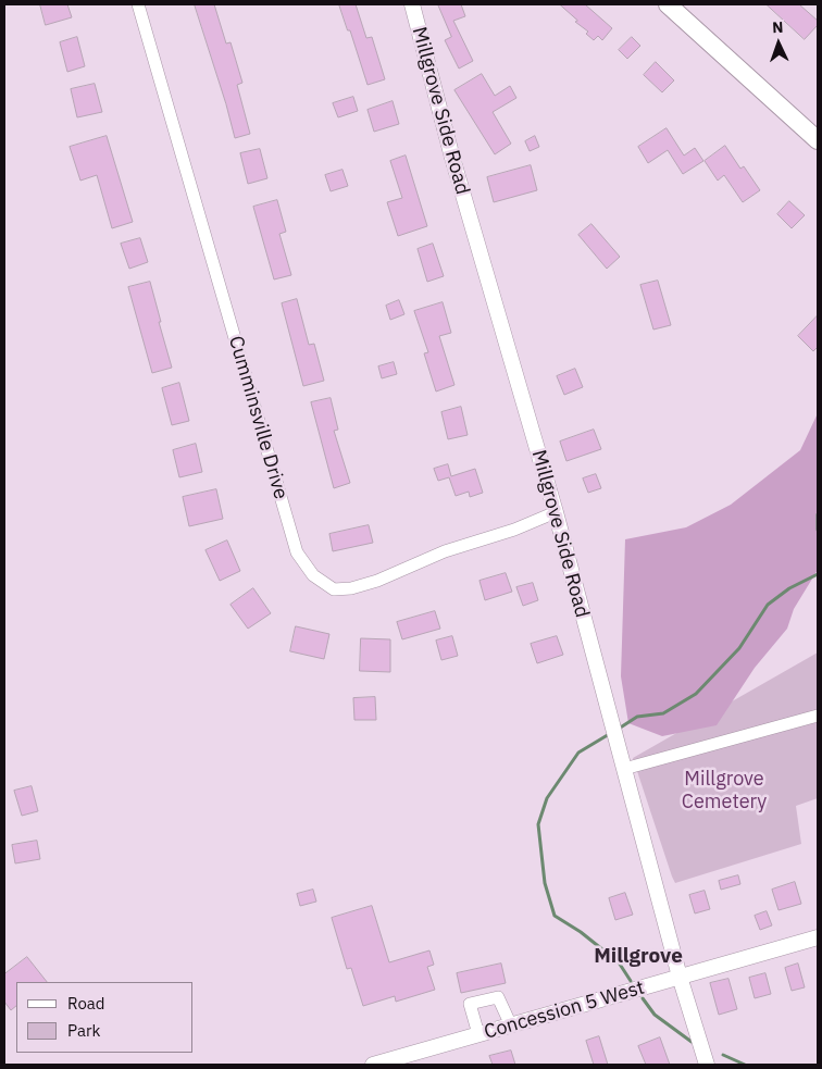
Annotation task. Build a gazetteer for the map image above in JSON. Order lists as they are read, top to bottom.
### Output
{
  "streets": {
    "main road": ["Millgrove Side Road", "Concession 5 West"],
    "street": ["Cumminsville Drive"]
  },
  "crossings": [
    ["Millgrove Side Road", "Cumminsville Drive"],
    ["Millgrove Side Road", "Concession 5 West"]
  ],
  "districts": ["Millgrove"],
  "parks": ["Millgrove Cemetery"],
  "legend": ["Road", "Park"],
  "north": "top"
}
